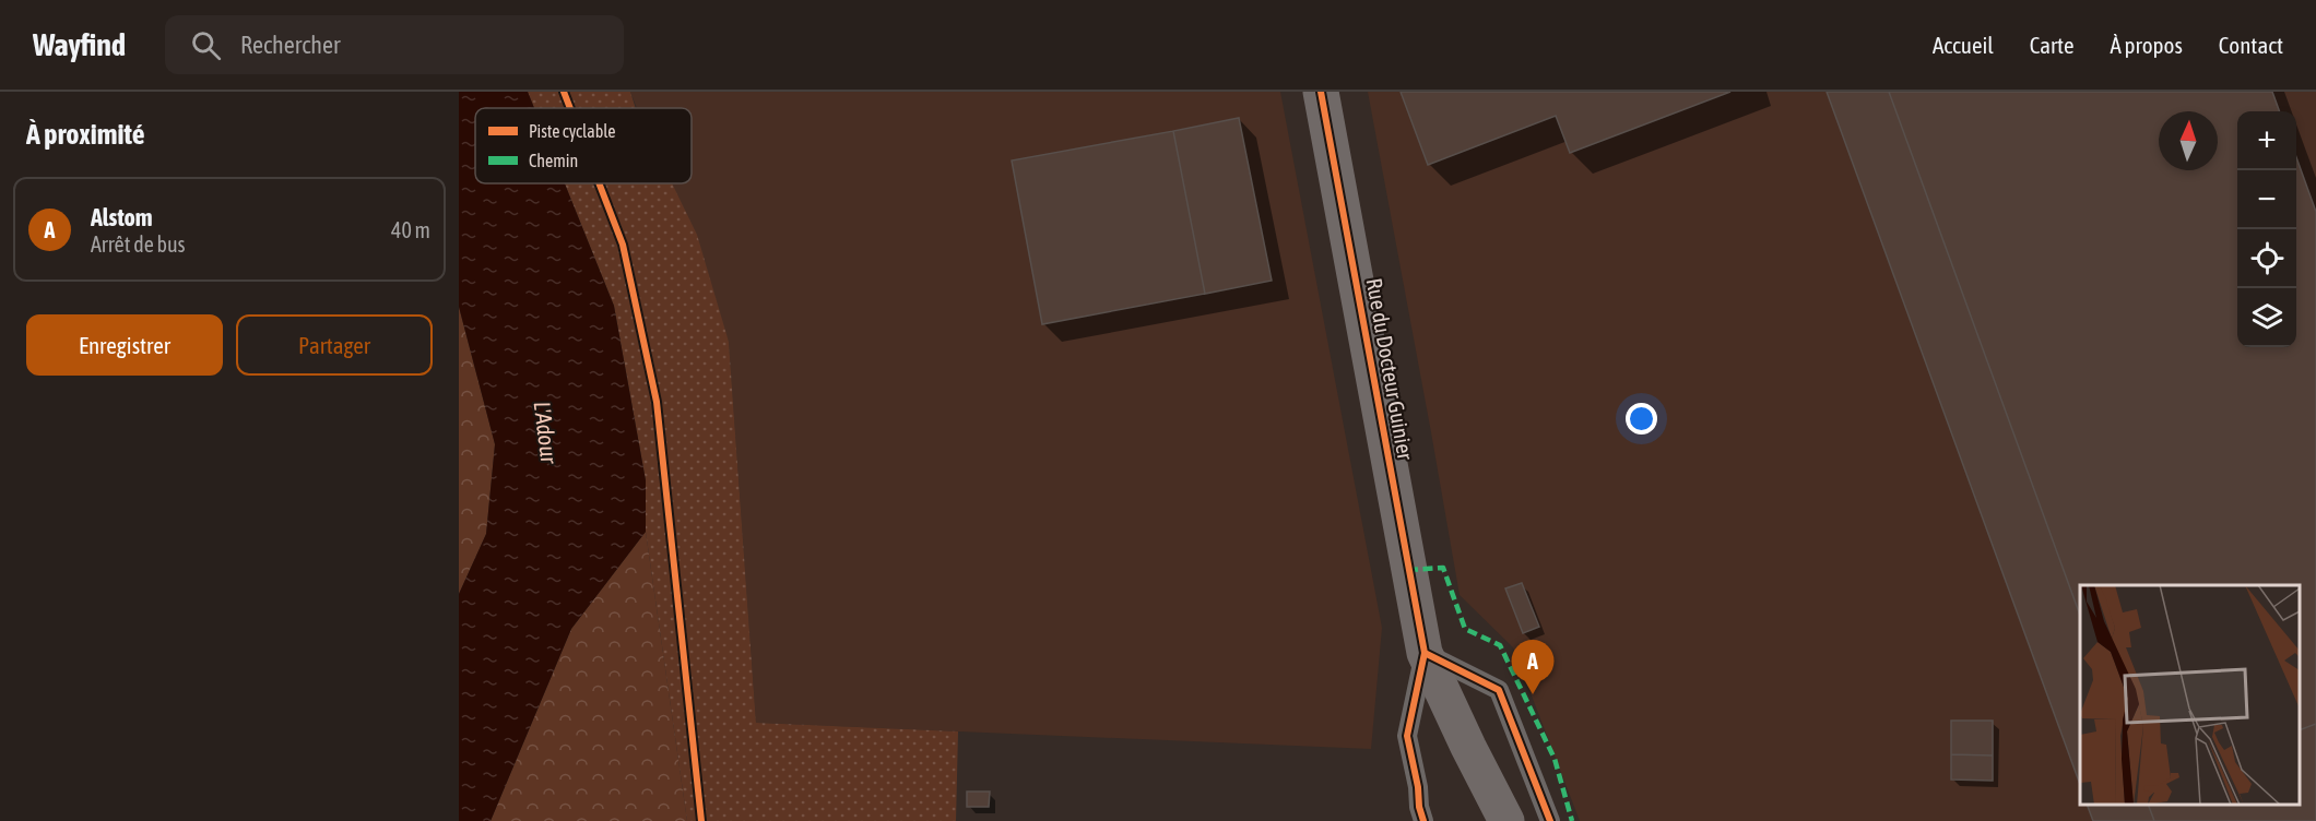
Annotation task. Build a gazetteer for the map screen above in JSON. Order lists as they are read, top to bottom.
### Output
{
  "streets": {
    "main road": ["Rue du Docteur Guinier"]
  },
  "water": ["L'Adour"],
  "legend": ["Piste cyclable", "Chemin"],
  "north": "top",
  "page": {
    "header": "Wayfind",
    "search": "Rechercher",
    "nav": [
      "Accueil",
      "Carte",
      "À propos",
      "Contact"
    ],
    "heading": "À proximité",
    "map_buttons": ["+", "−"],
    "list": [
      {
        "mark": "A",
        "name": "Alstom",
        "note": "Arrêt de bus",
        "value": "40 m"
      }
    ],
    "buttons": ["Enregistrer", "Partager"],
    "pins": "A"
  }
}
